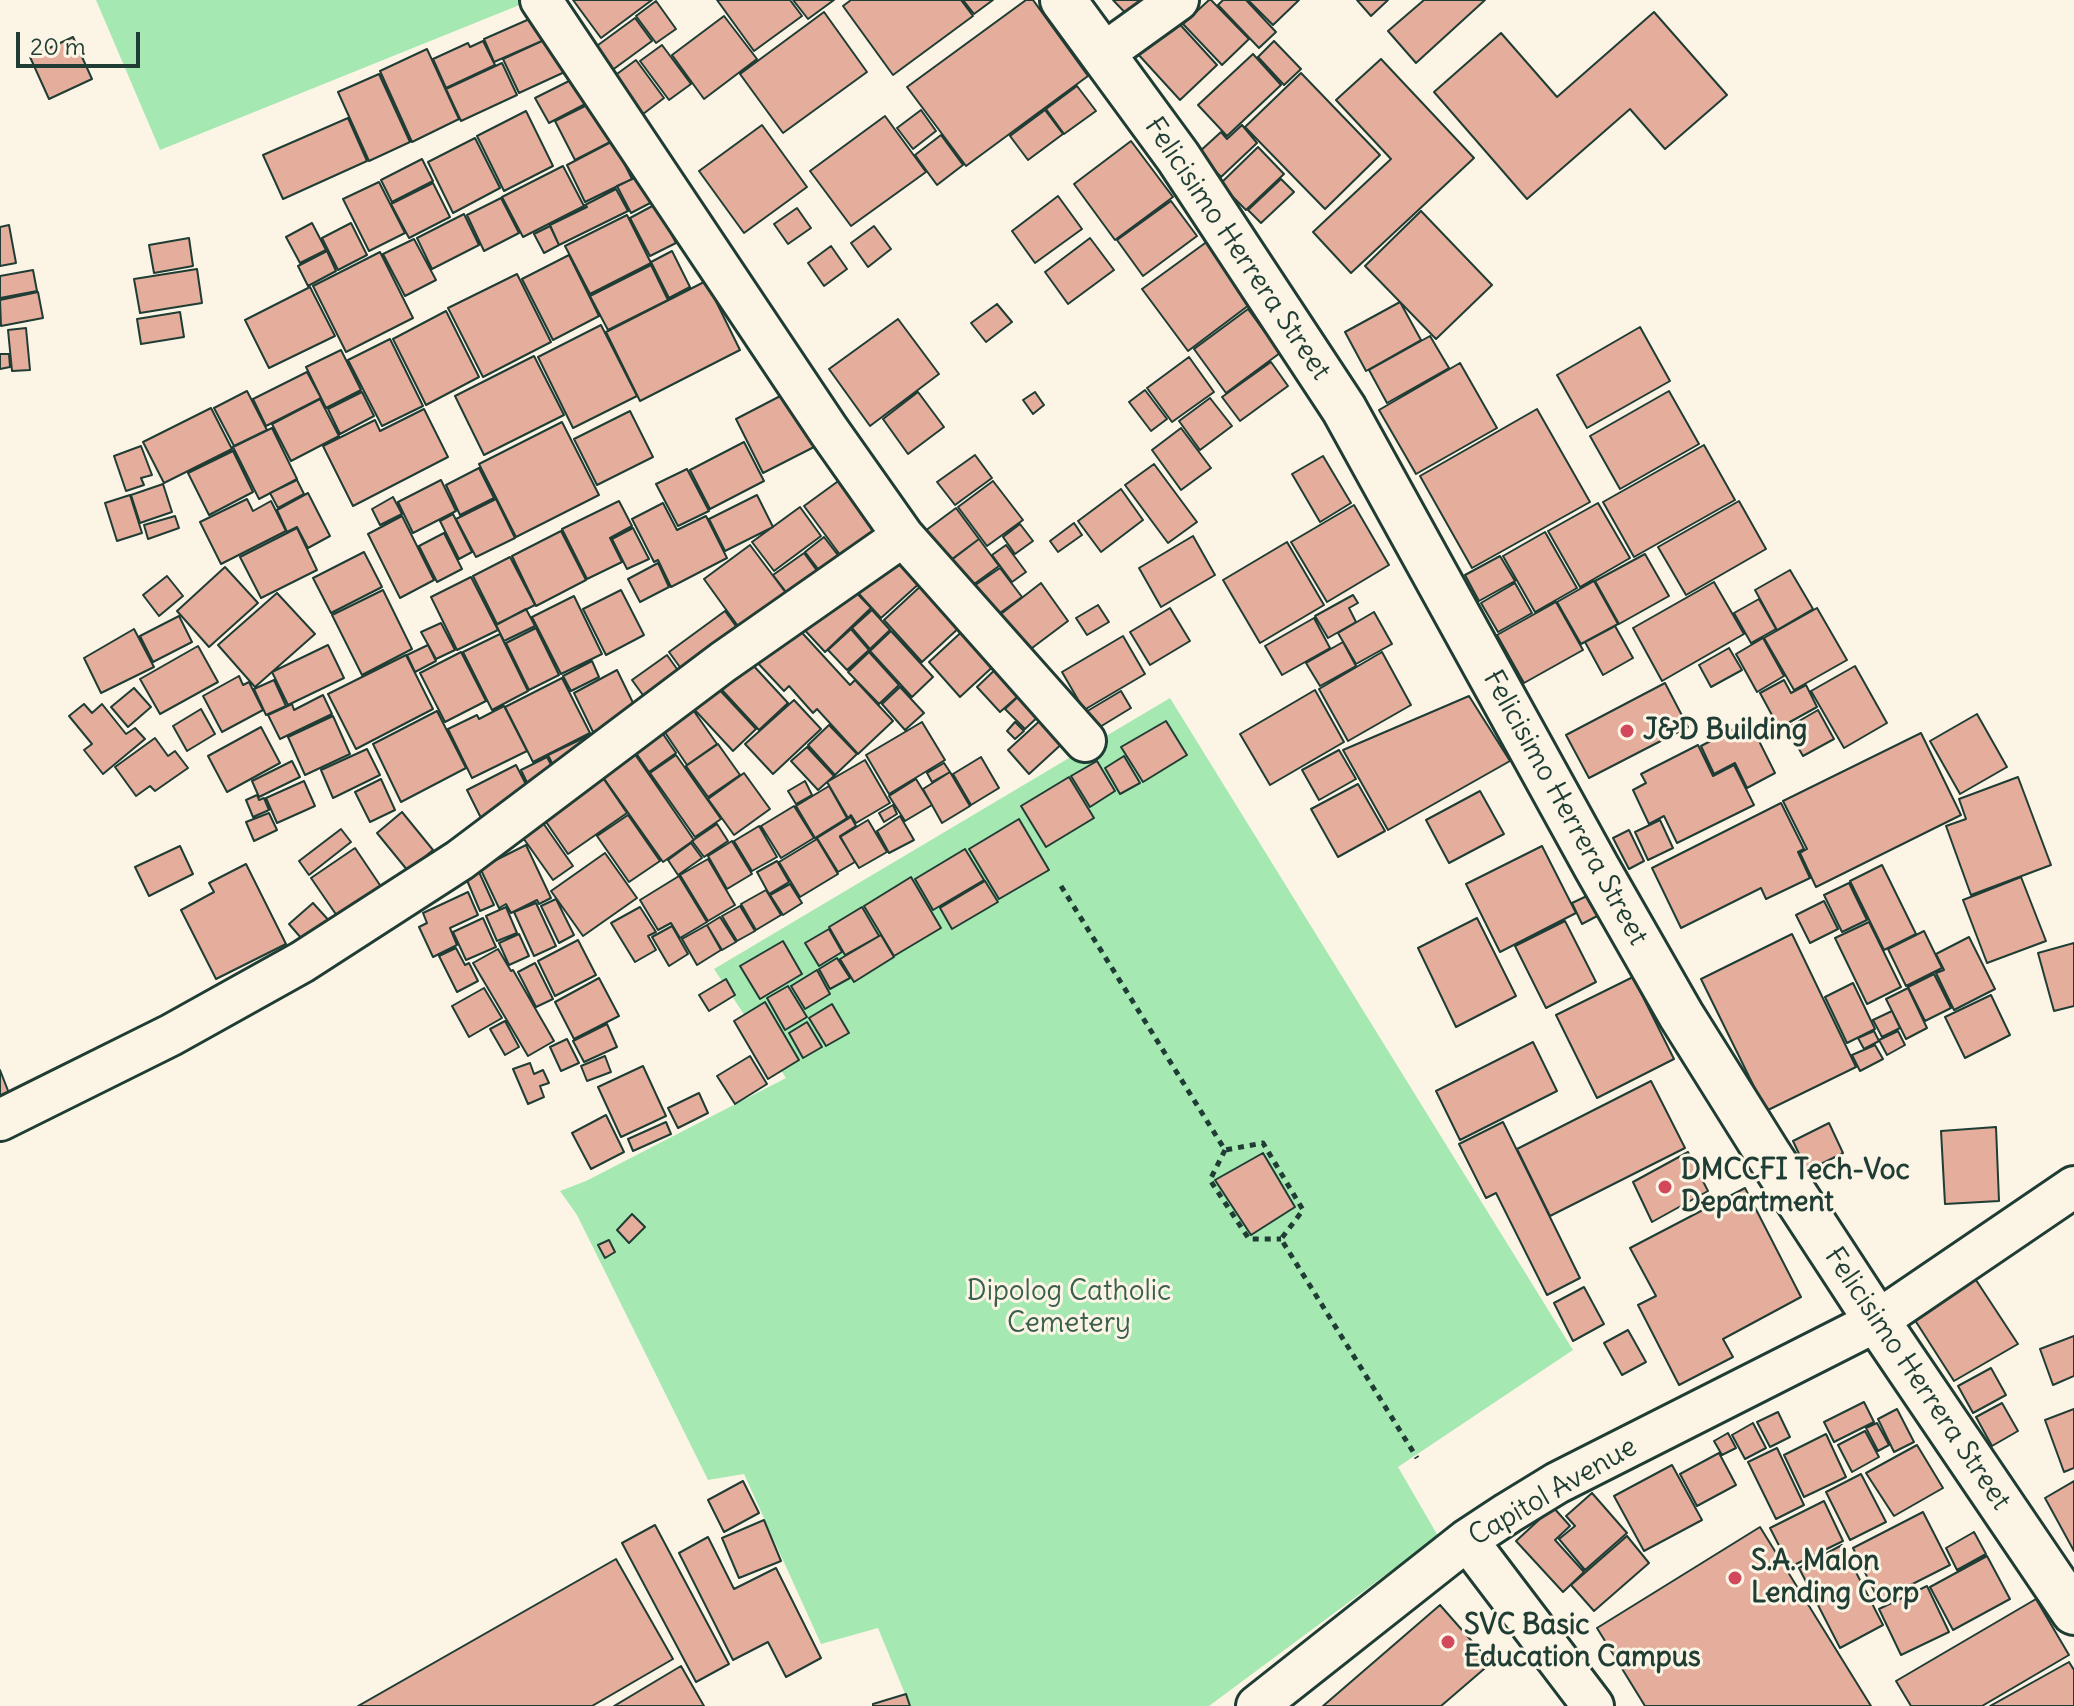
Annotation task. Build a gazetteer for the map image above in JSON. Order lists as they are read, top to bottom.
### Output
{
  "streets": {
    "street": ["Felicisimo Herrera Street", "Capitol Avenue"]
  },
  "crossings": [
    ["Felicisimo Herrera Street", "Capitol Avenue"]
  ],
  "parks": ["Dipolog Catholic Cemetery"],
  "places": [
    "J&D Building",
    "DMCCFI Tech-Voc Department",
    "S.A. Malon Lending Corp",
    "SVC Basic Education Campus"
  ],
  "scale_bar": "20 m"
}
